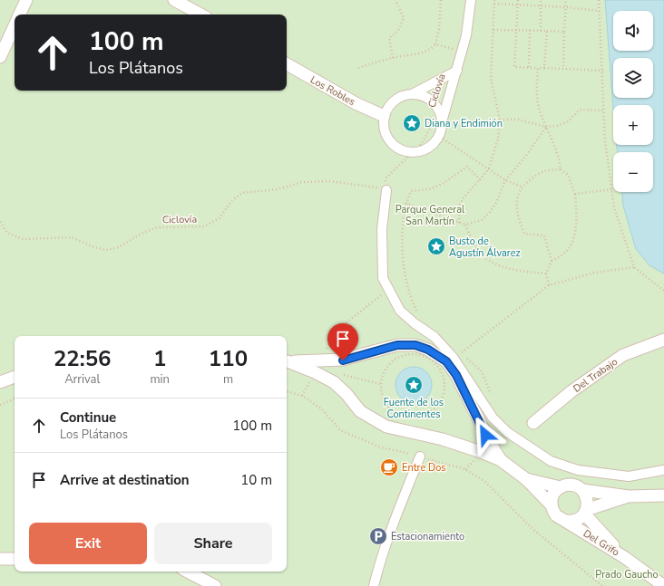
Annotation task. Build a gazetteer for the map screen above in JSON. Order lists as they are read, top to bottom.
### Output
{
  "streets": {
    "street": ["Los Robles", "Del Trabajo", "Del Grifo"],
    "path": ["Ciclovía"]
  },
  "crossings": [
    ["Los Robles", "Ciclovía"]
  ],
  "parks": ["Parque General San Martín", "Prado Gaucho"],
  "places": {
    "place": ["Diana y Endimión", "Busto de Agustín Álvarez", "Fuente de los Continentes"],
    "cafe": ["Entre Dos"],
    "parking": ["Estacionamiento"]
  },
  "page": {
    "map_buttons": ["+", "−"],
    "turn": ["100 m", "Los Plátanos"],
    "eta": [
      "22:56",
      "Arrival",
      "1",
      "min",
      "110",
      "m"
    ],
    "list": [
      {
        "name": "Continue",
        "note": "Los Plátanos",
        "value": "100 m"
      },
      {
        "name": "Arrive at destination",
        "value": "10 m"
      }
    ],
    "buttons": ["Exit", "Share"]
  }
}
